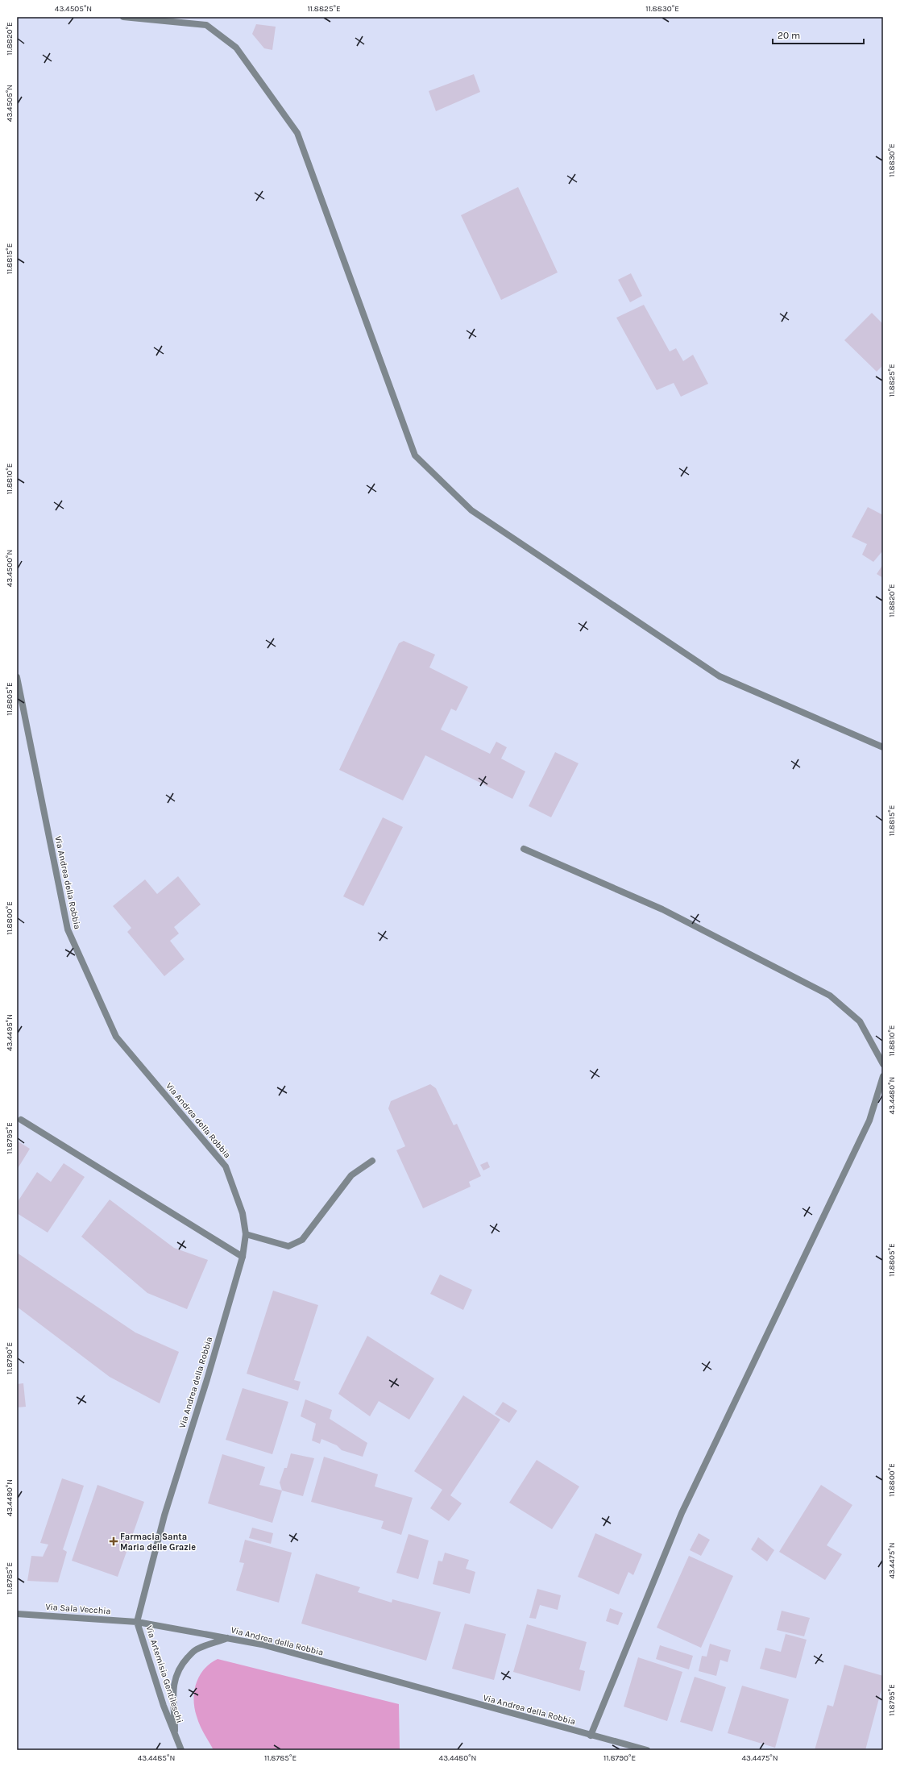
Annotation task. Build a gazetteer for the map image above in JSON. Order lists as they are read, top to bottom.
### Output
{
  "streets": {
    "street": ["Via Andrea della Robbia", "Via Sala Vecchia", "Via Artemisia Gentileschi"]
  },
  "crossings": [
    ["Via Andrea della Robbia", "Via Sala Vecchia"],
    ["Via Andrea della Robbia", "Via Artemisia Gentileschi"],
    ["Via Sala Vecchia", "Via Artemisia Gentileschi"]
  ],
  "places": {
    "health": ["Farmacia Santa Maria delle Grazie"]
  },
  "scale_bar": "20 m",
  "coordinates": [
    "43.4505°N",
    "11.8825°E",
    "11.8830°E",
    "11.8820°E",
    "11.8815°E",
    "11.8810°E",
    "43.4500°N",
    "11.8805°E",
    "11.8800°E",
    "43.4495°N",
    "43.4480°N",
    "11.8795°E",
    "11.8790°E",
    "43.4490°N",
    "43.4475°N",
    "11.8785°E",
    "43.4485°N"
  ]
}
